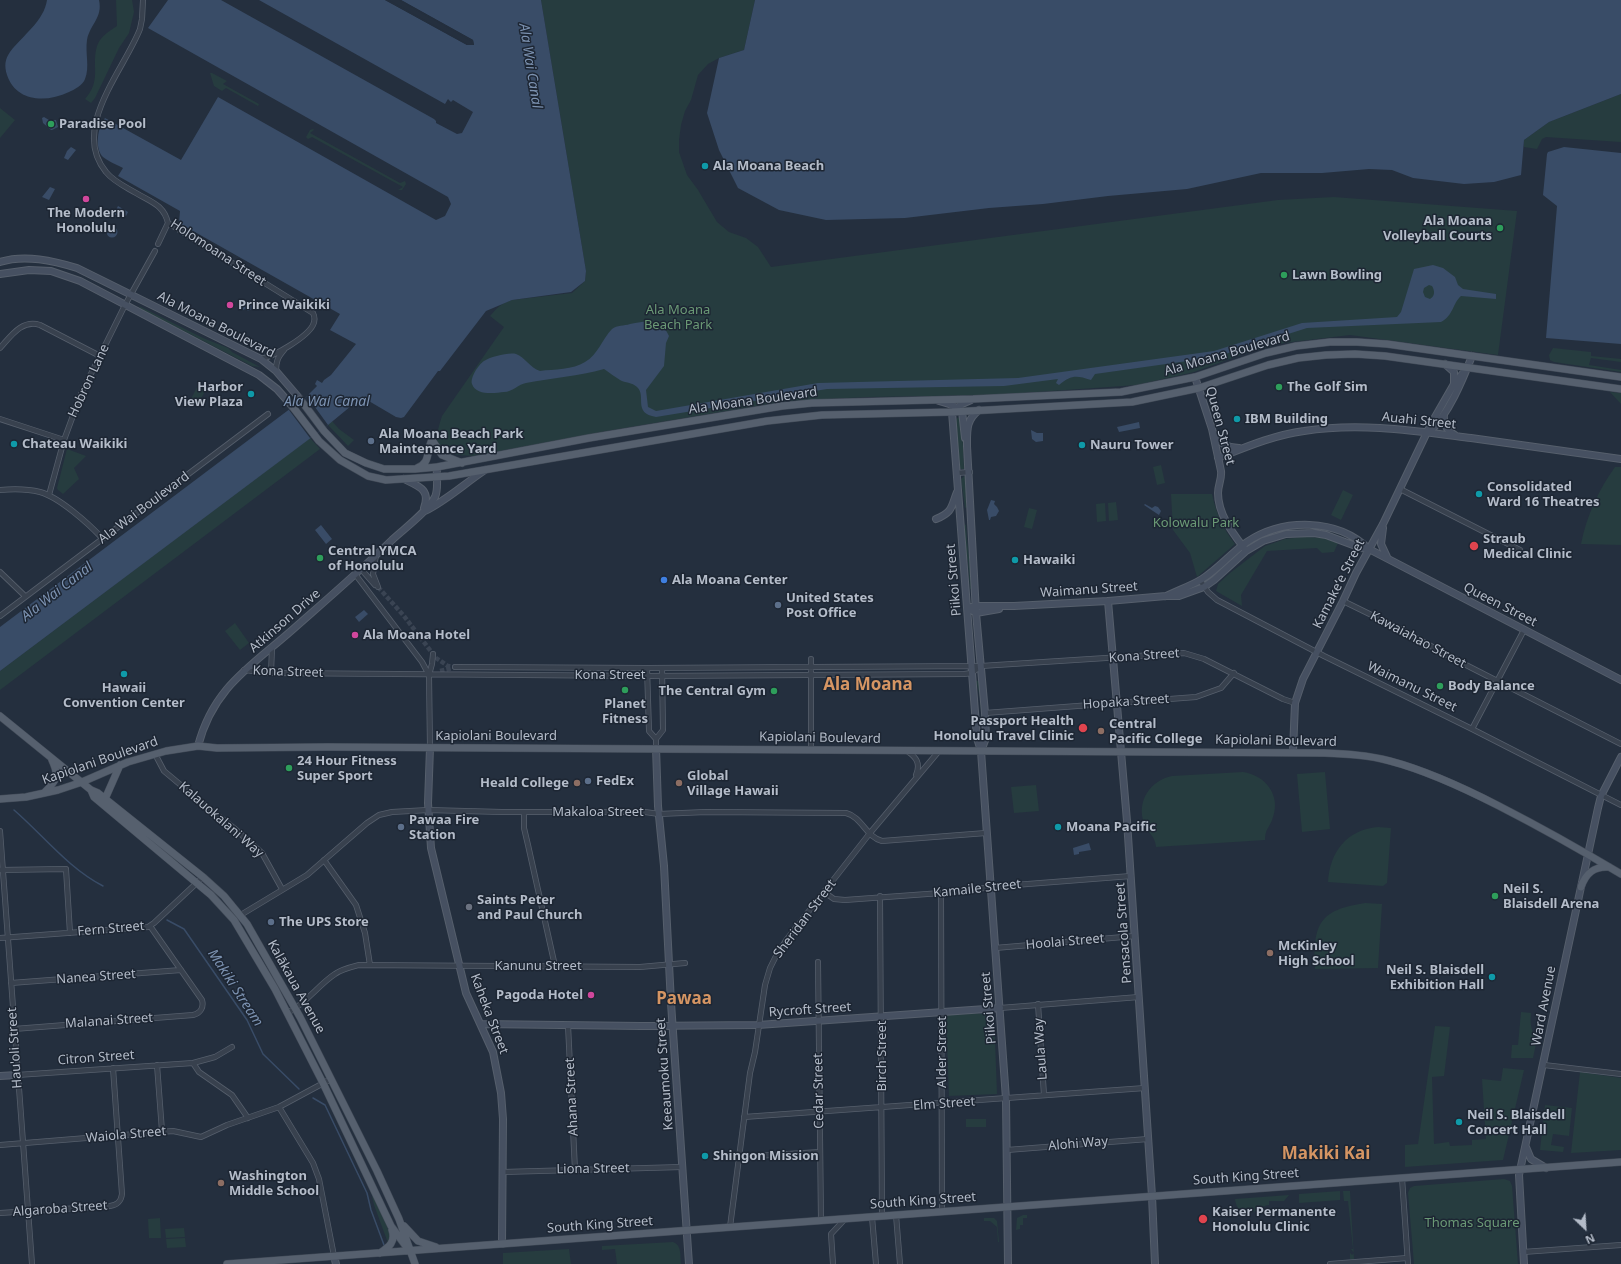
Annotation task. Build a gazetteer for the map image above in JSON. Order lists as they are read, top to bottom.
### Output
{
  "streets": {
    "main road": [
      "Ala Moana Boulevard",
      "Kapiolani Boulevard",
      "Kalākaua Avenue",
      "South King Street"
    ],
    "street": [
      "Holomoana Street",
      "Hobron Lane",
      "Auahi Street",
      "Queen Street",
      "Ala Wai Boulevard",
      "Piikoi Street",
      "Kamakeʻe Street",
      "Waimanu Street",
      "Atkinson Drive",
      "Kawaiahao Street",
      "Kona Street",
      "Hopaka Street",
      "Makaloa Street",
      "Kalauokalani Way",
      "Kamaile Street",
      "Sheridan Street",
      "Fern Street",
      "Pensacola Street",
      "Hoolai Street",
      "Kanunu Street",
      "Nanea Street",
      "Ward Avenue",
      "Rycroft Street",
      "Kaheka Street",
      "Malanai Street",
      "Hau'oli Street",
      "Laula Way",
      "Alder Street",
      "Birch Street",
      "Citron Street",
      "Keeaumoku Street",
      "Cedar Street",
      "Ahana Street",
      "Elm Street",
      "Waiola Street",
      "Alohi Way",
      "Liona Street",
      "Algaroba Street"
    ]
  },
  "crossings": [
    ["Holomoana Street", "Ala Moana Boulevard"],
    ["Ala Moana Boulevard", "Hobron Lane"],
    ["Ala Moana Boulevard", "Queen Street"],
    ["Ala Moana Boulevard", "Piikoi Street"],
    ["Ala Moana Boulevard", "Kamakeʻe Street"],
    ["Ala Moana Boulevard", "Atkinson Drive"],
    ["Auahi Street", "Queen Street"],
    ["Auahi Street", "Kamakeʻe Street"],
    ["Queen Street", "Kamakeʻe Street"],
    ["Queen Street", "Waimanu Street"],
    ["Piikoi Street", "Waimanu Street"],
    ["Piikoi Street", "Kona Street"],
    ["Piikoi Street", "Hopaka Street"],
    ["Piikoi Street", "Kapiolani Boulevard"],
    ["Piikoi Street", "Makaloa Street"],
    ["Piikoi Street", "Kamaile Street"],
    ["Piikoi Street", "Hoolai Street"],
    ["Piikoi Street", "Rycroft Street"],
    ["Piikoi Street", "Elm Street"],
    ["Piikoi Street", "Alohi Way"],
    ["Piikoi Street", "South King Street"],
    ["Kamakeʻe Street", "Waimanu Street"],
    ["Kamakeʻe Street", "Kawaiahao Street"],
    ["Kamakeʻe Street", "Kona Street"],
    ["Kamakeʻe Street", "Kapiolani Boulevard"],
    ["Waimanu Street", "Pensacola Street"],
    ["Waimanu Street", "Ward Avenue"],
    ["Atkinson Drive", "Kona Street"],
    ["Atkinson Drive", "Kapiolani Boulevard"],
    ["Kona Street", "Hopaka Street"],
    ["Kona Street", "Pensacola Street"],
    ["Kona Street", "Keeaumoku Street"],
    ["Hopaka Street", "Pensacola Street"],
    ["Kapiolani Boulevard", "Kalauokalani Way"],
    ["Kapiolani Boulevard", "Sheridan Street"],
    ["Kapiolani Boulevard", "Pensacola Street"],
    ["Kapiolani Boulevard", "Kalākaua Avenue"],
    ["Kapiolani Boulevard", "Ward Avenue"],
    ["Kapiolani Boulevard", "Kaheka Street"],
    ["Kapiolani Boulevard", "Keeaumoku Street"],
    ["Makaloa Street", "Kalauokalani Way"],
    ["Makaloa Street", "Sheridan Street"],
    ["Makaloa Street", "Kalākaua Avenue"],
    ["Makaloa Street", "Kaheka Street"],
    ["Makaloa Street", "Keeaumoku Street"],
    ["Kamaile Street", "Sheridan Street"],
    ["Kamaile Street", "Pensacola Street"],
    ["Kamaile Street", "Alder Street"],
    ["Kamaile Street", "Birch Street"],
    ["Sheridan Street", "Rycroft Street"],
    ["Sheridan Street", "Elm Street"],
    ["Sheridan Street", "South King Street"],
    ["Fern Street", "Kalākaua Avenue"],
    ["Fern Street", "Hau'oli Street"],
    ["Pensacola Street", "Hoolai Street"],
    ["Pensacola Street", "Rycroft Street"],
    ["Pensacola Street", "Elm Street"],
    ["Pensacola Street", "Alohi Way"],
    ["Pensacola Street", "South King Street"],
    ["Kanunu Street", "Kalākaua Avenue"],
    ["Kanunu Street", "Kaheka Street"],
    ["Kanunu Street", "Keeaumoku Street"],
    ["Nanea Street", "Malanai Street"],
    ["Nanea Street", "Hau'oli Street"],
    ["Kalākaua Avenue", "Waiola Street"],
    ["Kalākaua Avenue", "South King Street"],
    ["Ward Avenue", "South King Street"],
    ["Rycroft Street", "Kaheka Street"],
    ["Rycroft Street", "Laula Way"],
    ["Rycroft Street", "Alder Street"],
    ["Rycroft Street", "Birch Street"],
    ["Rycroft Street", "Keeaumoku Street"],
    ["Rycroft Street", "Cedar Street"],
    ["Rycroft Street", "Ahana Street"],
    ["Kaheka Street", "Liona Street"],
    ["Kaheka Street", "South King Street"],
    ["Malanai Street", "Hau'oli Street"],
    ["Hau'oli Street", "Citron Street"],
    ["Hau'oli Street", "Waiola Street"],
    ["Hau'oli Street", "Algaroba Street"],
    ["Laula Way", "Elm Street"],
    ["Alder Street", "Elm Street"],
    ["Alder Street", "South King Street"],
    ["Birch Street", "Elm Street"],
    ["Birch Street", "South King Street"],
    ["Keeaumoku Street", "Liona Street"],
    ["Keeaumoku Street", "South King Street"],
    ["Cedar Street", "Elm Street"],
    ["Cedar Street", "South King Street"],
    ["Ahana Street", "Liona Street"],
    ["Waiola Street", "Algaroba Street"]
  ],
  "districts": ["Ala Moana", "Pawaa", "Makiki Kai"],
  "water": ["Ala Wai Canal", "Makiki Stream"],
  "parks": ["Ala Moana Beach Park", "Kolowalu Park", "Thomas Square"],
  "places": [
    "Paradise Pool",
    "Ala Moana Beach",
    "The Modern Honolulu",
    "Ala Moana Volleyball Courts",
    "Lawn Bowling",
    "Prince Waikiki",
    "The Golf Sim",
    "Harbor View Plaza",
    "IBM Building",
    "Ala Moana Beach Park Maintenance Yard",
    "Chateau Waikiki",
    "Nauru Tower",
    "Consolidated Ward 16 Theatres",
    "Straub Medical Clinic",
    "Central YMCA of Honolulu",
    "Hawaiki",
    "Ala Moana Center",
    "United States Post Office",
    "Ala Moana Hotel",
    "Hawaii Convention Center",
    "Body Balance",
    "Planet Fitness",
    "The Central Gym",
    "Passport Health Honolulu Travel Clinic",
    "Central Pacific College",
    "24 Hour Fitness Super Sport",
    "FedEx",
    "Heald College",
    "Global Village Hawaii",
    "Pawaa Fire Station",
    "Moana Pacific",
    "Neil S. Blaisdell Arena",
    "Saints Peter and Paul Church",
    "The UPS Store",
    "McKinley High School",
    "Neil S. Blaisdell Exhibition Hall",
    "Pagoda Hotel",
    "Neil S. Blaisdell Concert Hall",
    "Shingon Mission",
    "Washington Middle School",
    "Kaiser Permanente Honolulu Clinic"
  ],
  "north": "bottom right"
}
